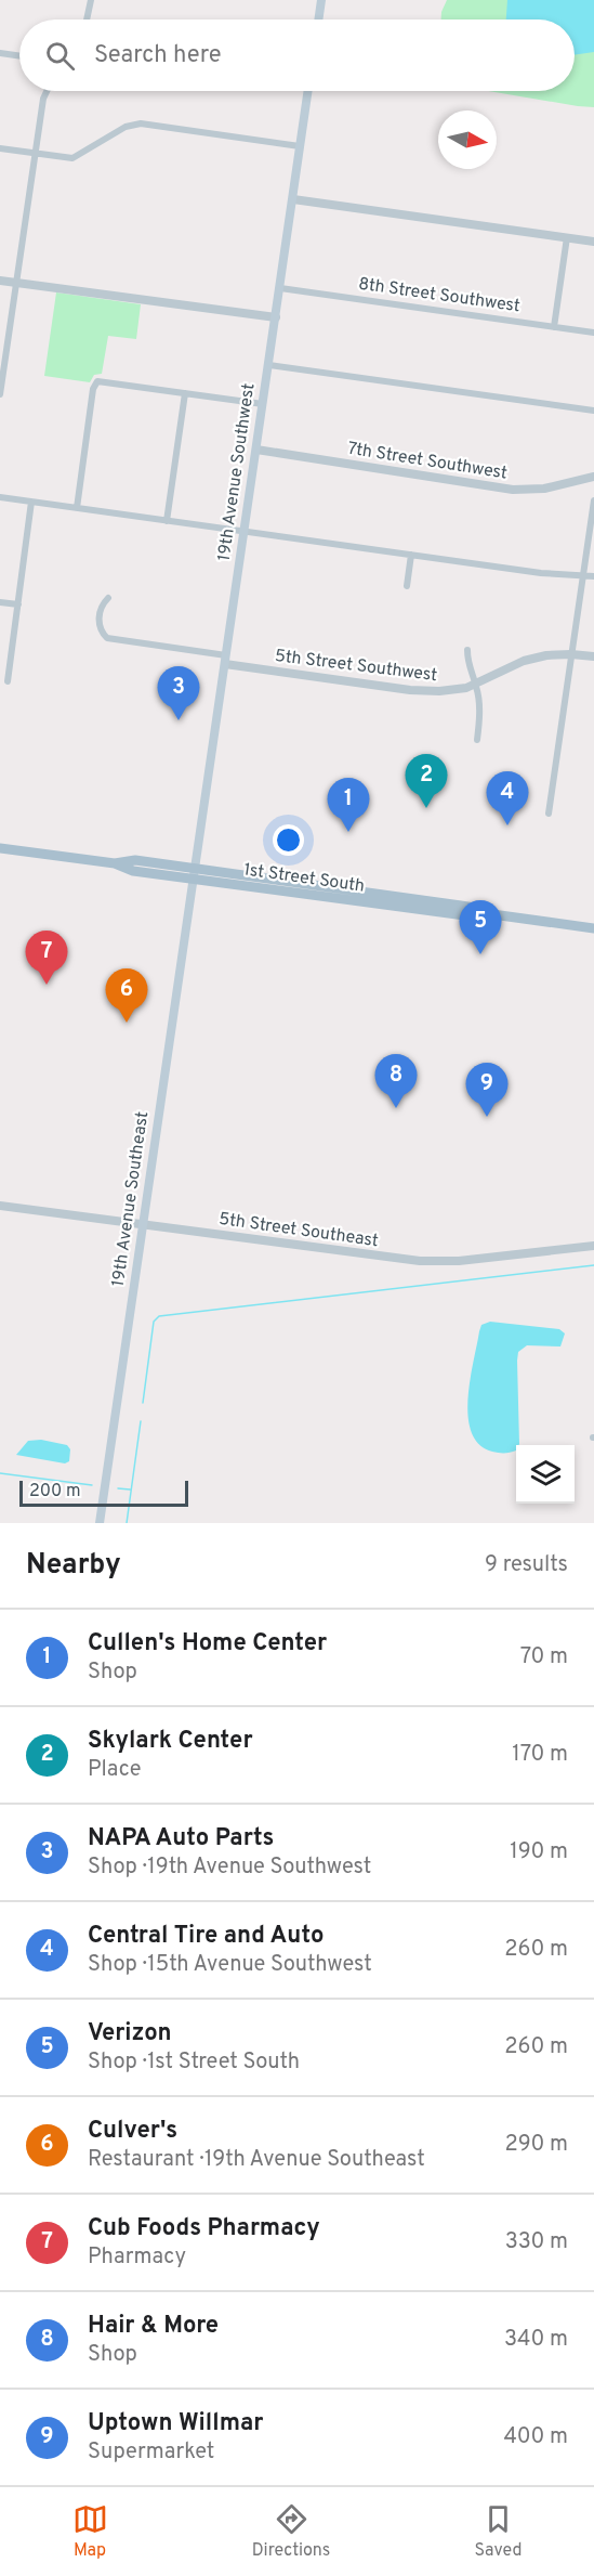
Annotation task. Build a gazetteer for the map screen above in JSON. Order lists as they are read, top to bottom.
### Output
{
  "streets": {
    "main road": ["19th Avenue Southwest", "1st Street South", "19th Avenue Southeast"],
    "street": [
      "8th Street Southwest",
      "7th Street Southwest",
      "5th Street Southwest",
      "5th Street Southeast"
    ]
  },
  "crossings": [
    ["8th Street Southwest", "19th Avenue Southwest"],
    ["7th Street Southwest", "19th Avenue Southwest"],
    ["19th Avenue Southwest", "5th Street Southwest"],
    ["19th Avenue Southwest", "1st Street South"],
    ["19th Avenue Southwest", "19th Avenue Southeast"],
    ["1st Street South", "19th Avenue Southeast"],
    ["19th Avenue Southeast", "5th Street Southeast"]
  ],
  "scale_bar": "200 m",
  "north": "right",
  "page": {
    "search": "Search here",
    "pins": [
      "3",
      "2",
      "4",
      "1",
      "5",
      "7",
      "6",
      "8",
      "9"
    ],
    "scale": "200 m",
    "heading": ["Nearby", "9 results"],
    "list": [
      {
        "mark": "1",
        "name": "Cullen's Home Center",
        "note": "Shop",
        "value": "70 m"
      },
      {
        "mark": "2",
        "name": "Skylark Center",
        "note": "Place",
        "value": "170 m"
      },
      {
        "mark": "3",
        "name": "NAPA Auto Parts",
        "note": "Shop · 19th Avenue Southwest",
        "value": "190 m"
      },
      {
        "mark": "4",
        "name": "Central Tire and Auto",
        "note": "Shop · 15th Avenue Southwest",
        "value": "260 m"
      },
      {
        "mark": "5",
        "name": "Verizon",
        "note": "Shop · 1st Street South",
        "value": "260 m"
      },
      {
        "mark": "6",
        "name": "Culver's",
        "note": "Restaurant · 19th Avenue Southeast",
        "value": "290 m"
      },
      {
        "mark": "7",
        "name": "Cub Foods Pharmacy",
        "note": "Pharmacy",
        "value": "330 m"
      },
      {
        "mark": "8",
        "name": "Hair & More",
        "note": "Shop",
        "value": "340 m"
      },
      {
        "mark": "9",
        "name": "Uptown Willmar",
        "note": "Supermarket",
        "value": "400 m"
      }
    ],
    "nav": ["Map", "Directions", "Saved"]
  }
}
